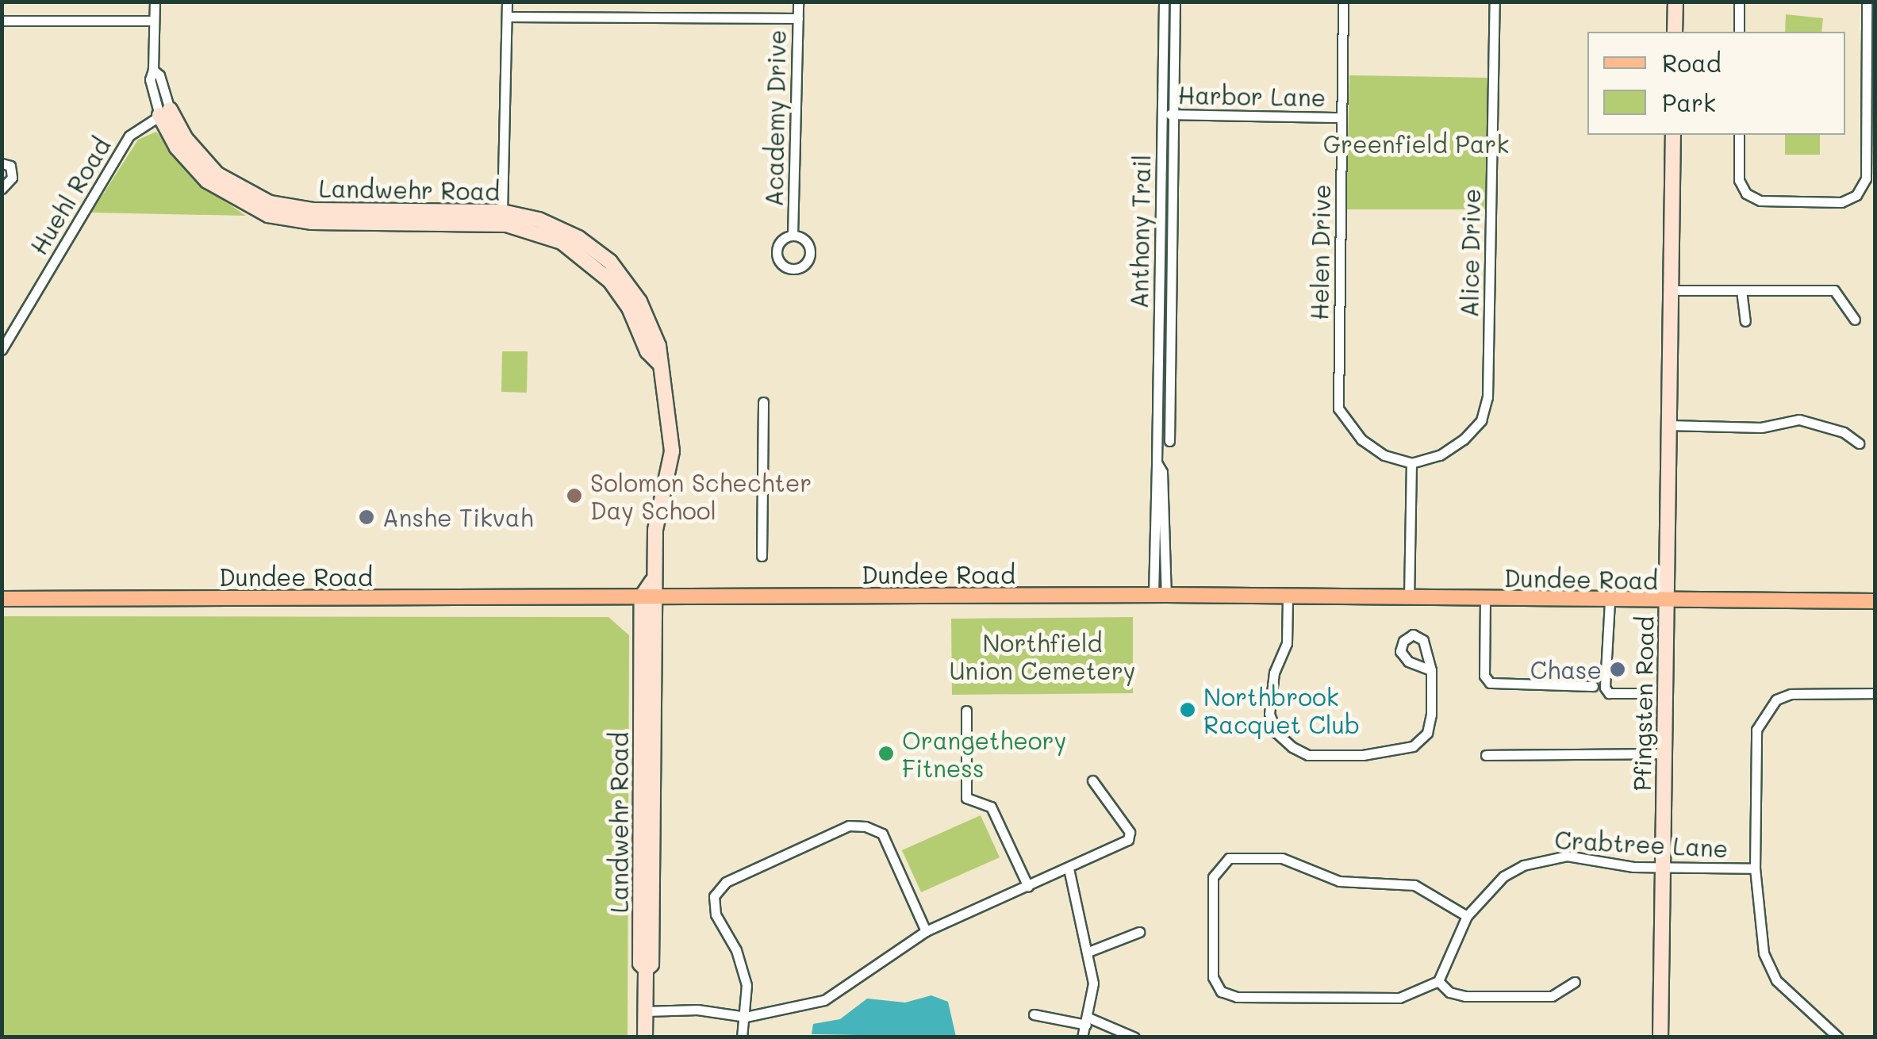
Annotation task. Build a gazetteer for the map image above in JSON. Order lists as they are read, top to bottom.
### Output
{
  "streets": {
    "main road": ["Dundee Road"],
    "street": [
      "Harbor Lane",
      "Academy Drive",
      "Landwehr Road",
      "Huehl Road",
      "Anthony Trail",
      "Helen Drive",
      "Alice Drive",
      "Pfingsten Road",
      "Crabtree Lane"
    ]
  },
  "crossings": [
    ["Harbor Lane", "Anthony Trail"],
    ["Harbor Lane", "Helen Drive"],
    ["Landwehr Road", "Huehl Road"],
    ["Landwehr Road", "Dundee Road"],
    ["Anthony Trail", "Dundee Road"],
    ["Helen Drive", "Alice Drive"],
    ["Dundee Road", "Pfingsten Road"],
    ["Pfingsten Road", "Crabtree Lane"]
  ],
  "parks": ["Greenfield Park", "Northfield Union Cemetery"],
  "places": [
    "Solomon Schechter Day School",
    "Anshe Tikvah",
    "Chase",
    "Northbrook Racquet Club",
    "Orangetheory Fitness"
  ],
  "legend": ["Road", "Park"]
}
